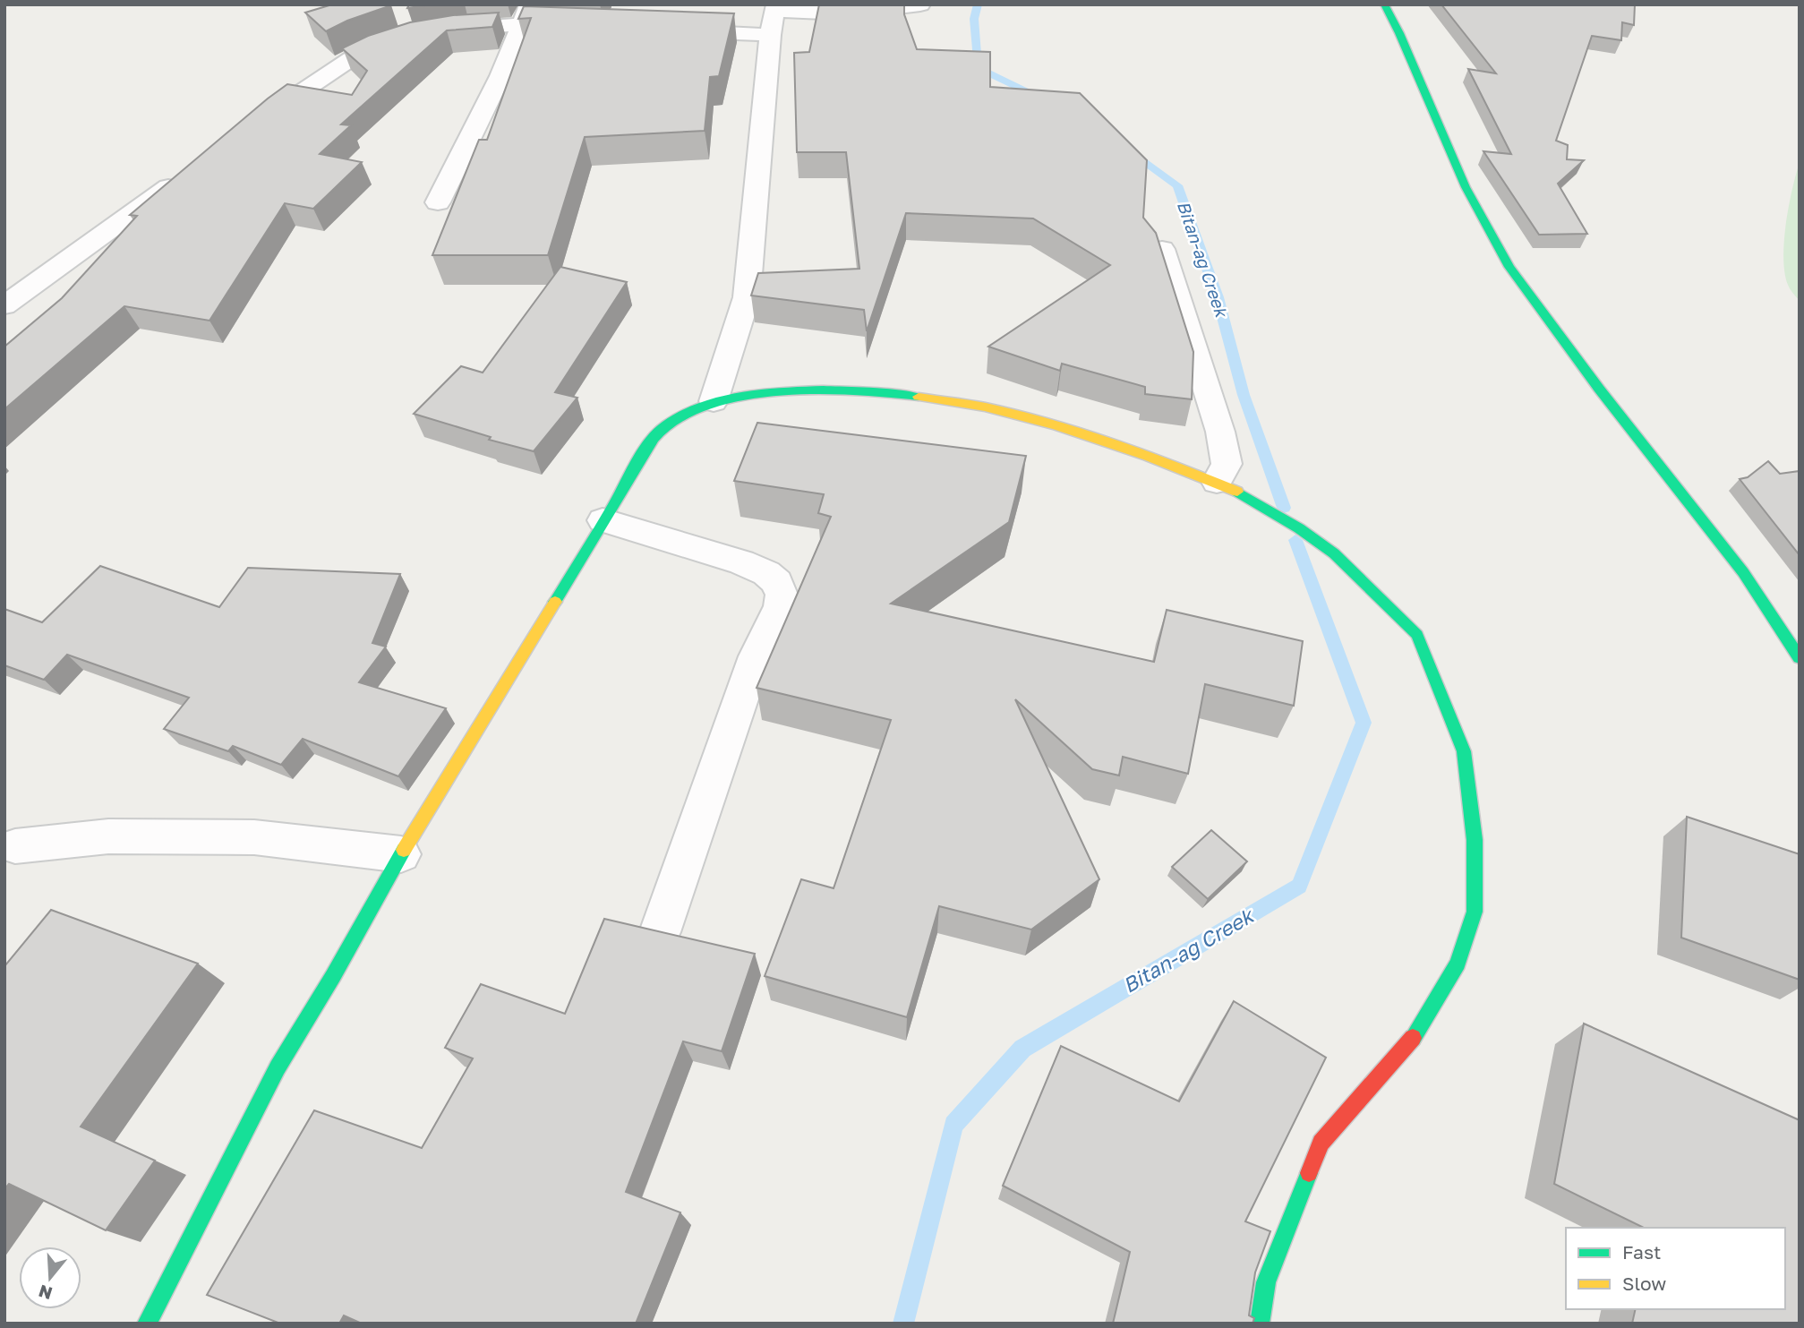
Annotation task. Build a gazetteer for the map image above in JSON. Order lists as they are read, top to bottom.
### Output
{
  "water": ["Bitan-ag Creek"],
  "legend": ["Fast", "Slow"],
  "north": "bottom"
}
